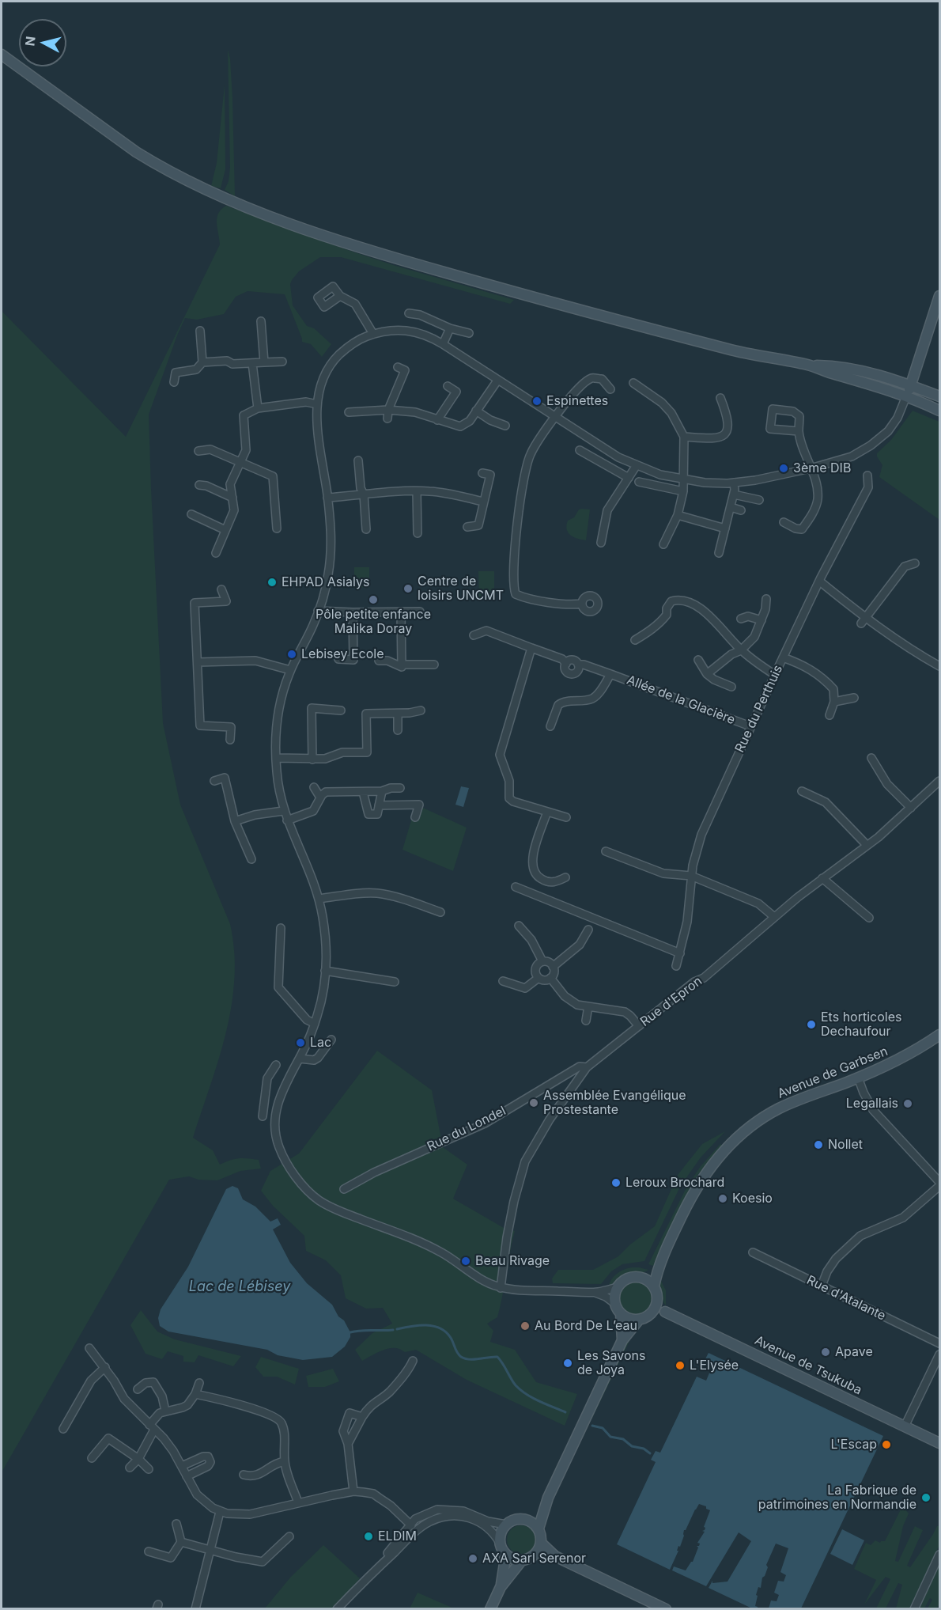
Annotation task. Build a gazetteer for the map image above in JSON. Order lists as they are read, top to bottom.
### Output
{
  "streets": {
    "main road": ["Avenue de Garbsen", "Avenue de Tsukuba"],
    "street": [
      "Allée de la Glacière",
      "Rue du Perthuis",
      "Rue d'Epron",
      "Rue du Londel",
      "Rue d'Atalante"
    ]
  },
  "crossings": [
    ["Allée de la Glacière", "Rue du Perthuis"],
    ["Rue d'Epron", "Rue du Londel"]
  ],
  "water": ["Lac de Lébisey"],
  "places": [
    "Espinettes",
    "3ème DIB",
    "EHPAD Asialys",
    "Centre de loisirs UNCMT",
    "Pôle petite enfance Malika Doray",
    "Lebisey Ecole",
    "Ets horticoles Dechaufour",
    "Lac",
    "Assemblée Evangélique Prostestante",
    "Legallais",
    "Nollet",
    "Leroux Brochard",
    "Koesio",
    "Beau Rivage",
    "Au Bord De L’eau",
    "Apave",
    "Les Savons de Joya",
    "L'Elysée",
    "L'Escap",
    "La Fabrique de patrimoines en Normandie",
    "ELDIM",
    "AXA Sarl Serenor"
  ],
  "north": "left"
}
